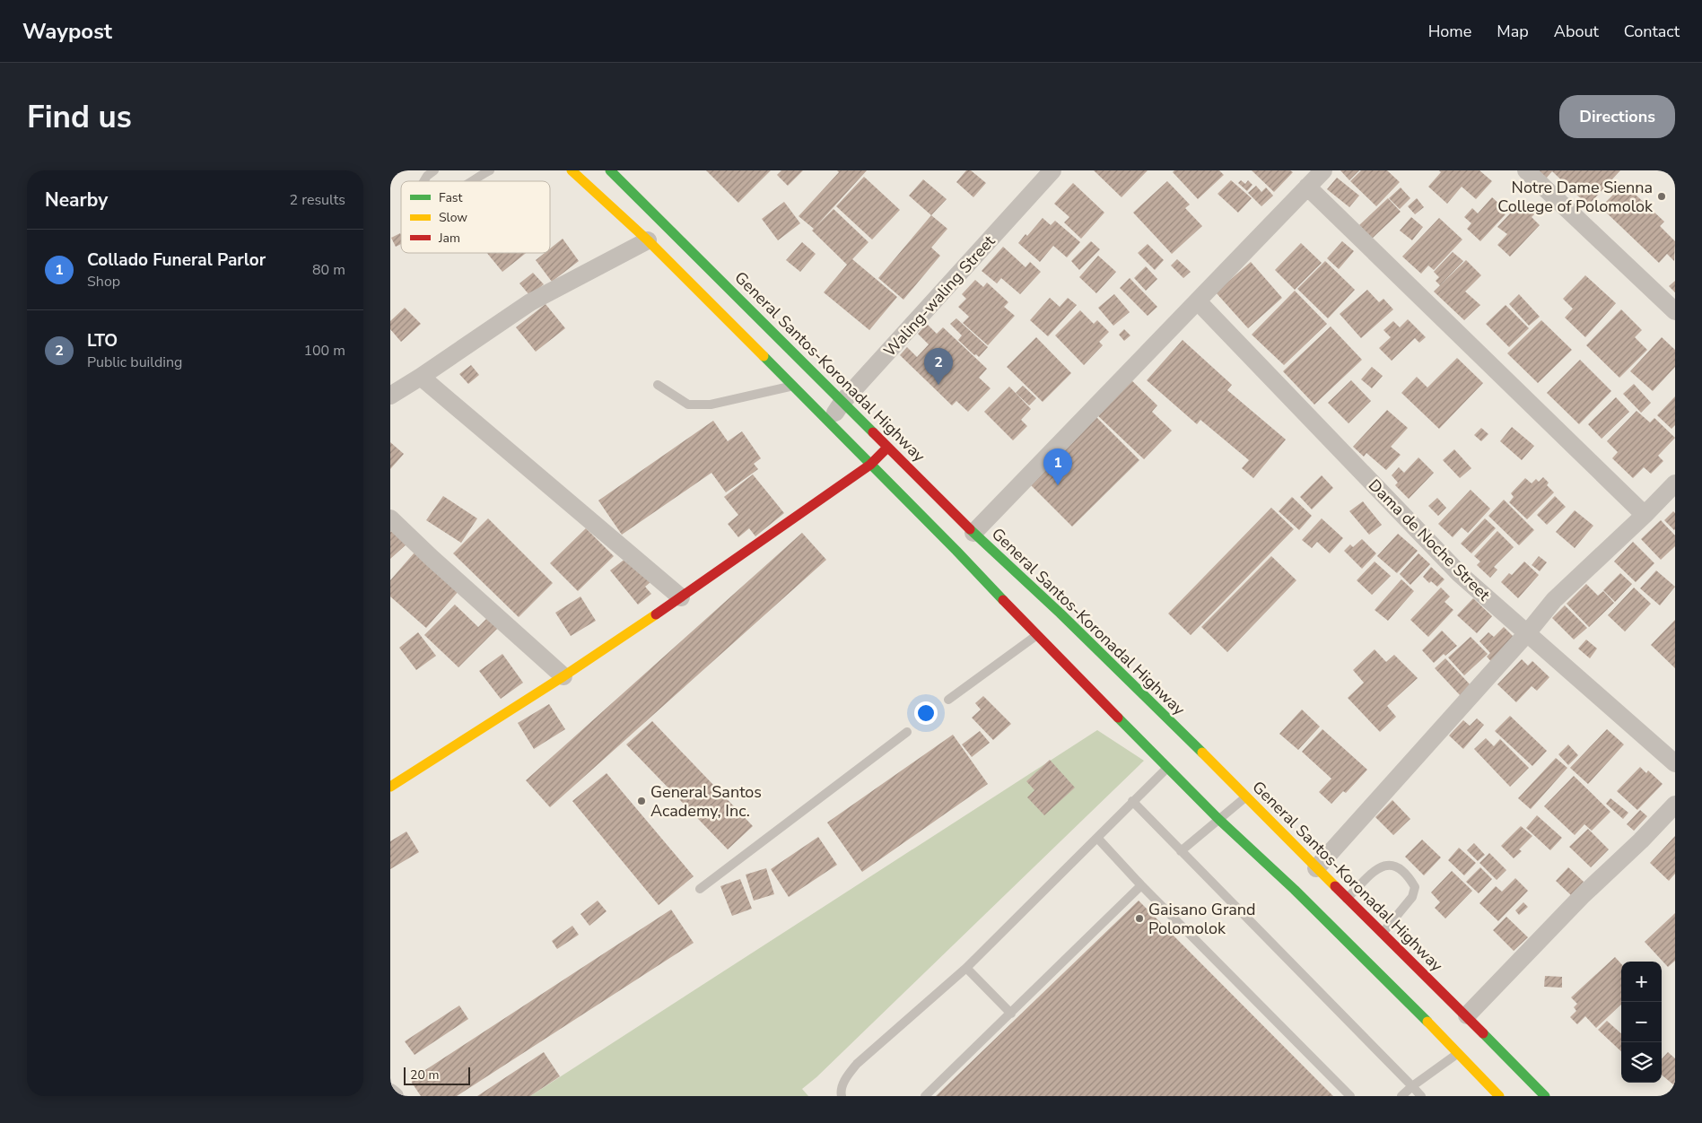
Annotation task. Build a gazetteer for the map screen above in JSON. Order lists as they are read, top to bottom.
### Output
{
  "streets": {
    "main road": ["General Santos-Koronadal Highway"],
    "street": ["Waling-waling Street", "Dama de Noche Street"]
  },
  "crossings": [
    ["Waling-waling Street", "General Santos-Koronadal Highway"]
  ],
  "places": ["Notre Dame Sienna College of Polomolok", "General Santos Academy, Inc.", "Gaisano Grand Polomolok"],
  "legend": ["Fast", "Slow", "Jam"],
  "scale_bar": "20 m",
  "page": {
    "header": "Waypost",
    "nav": [
      "Home",
      "Map",
      "About",
      "Contact"
    ],
    "buttons": "Directions",
    "title": "Find us",
    "heading": ["Nearby", "2 results"],
    "list": [
      {
        "mark": "1",
        "name": "Collado Funeral Parlor",
        "note": "Shop",
        "value": "80 m"
      },
      {
        "mark": "2",
        "name": "LTO",
        "note": "Public building",
        "value": "100 m"
      }
    ],
    "pins": ["2", "1"],
    "map_buttons": ["+", "−"],
    "scale": "20 m"
  }
}
